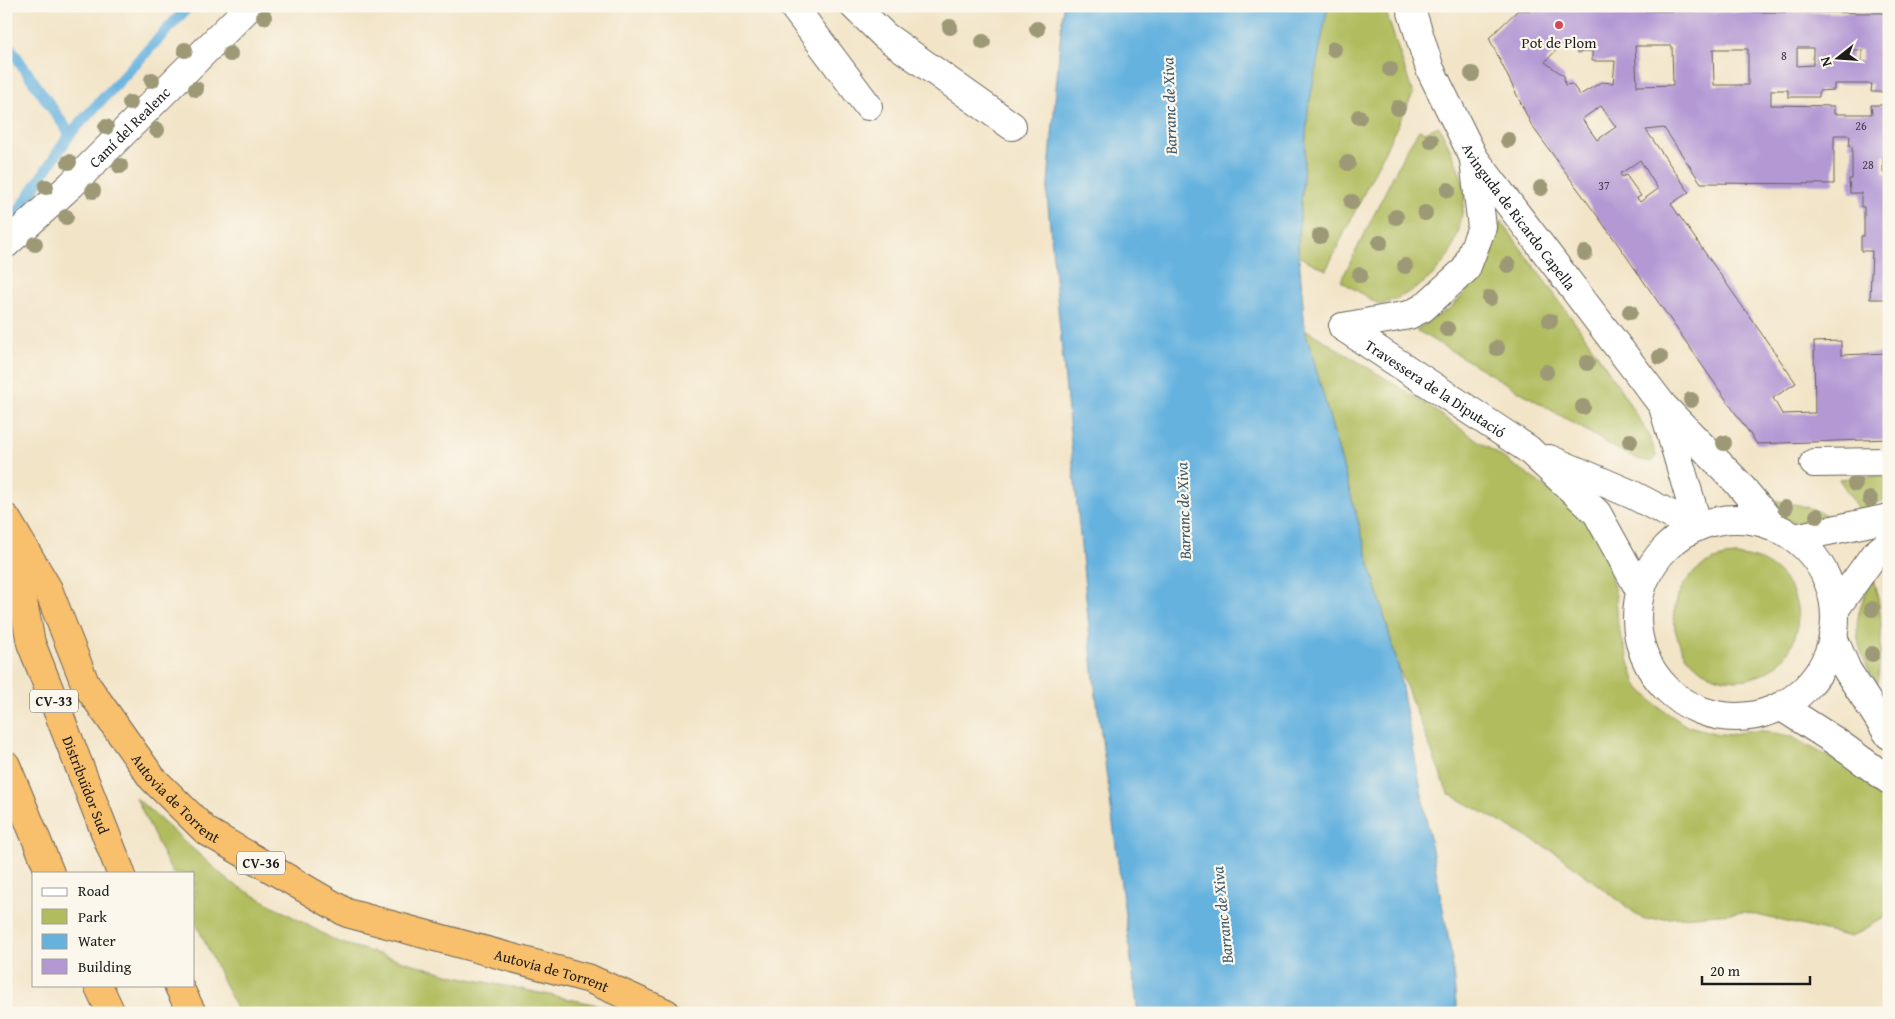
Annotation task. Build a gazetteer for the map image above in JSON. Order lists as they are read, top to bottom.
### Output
{
  "streets": {
    "highway": [
      "CV-33",
      "Distribuïdor Sud",
      "Autovia de Torrent",
      "CV-36"
    ],
    "street": ["Camí del Realenc", "Avinguda de Ricardo Capella", "Travessera de la Diputació"]
  },
  "crossings": [
    ["Avinguda de Ricardo Capella", "Travessera de la Diputació"],
    ["Distribuïdor Sud", "Autovia de Torrent"]
  ],
  "water": ["Barranc de Xiva"],
  "places": ["Pot de Plom"],
  "house_numbers": [
    "8",
    "26",
    "28",
    "37"
  ],
  "legend": [
    "Road",
    "Park",
    "Water",
    "Building"
  ],
  "scale_bar": "20 m",
  "north": "left"
}
